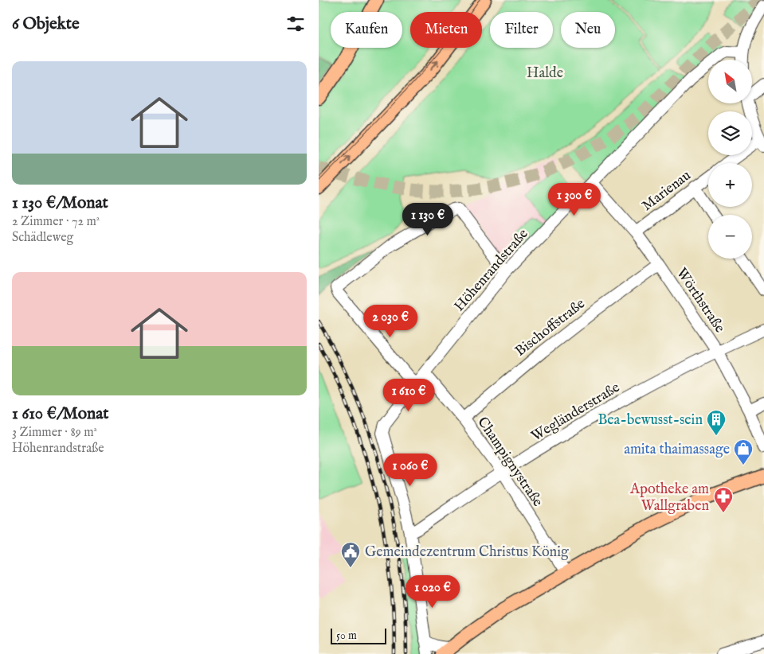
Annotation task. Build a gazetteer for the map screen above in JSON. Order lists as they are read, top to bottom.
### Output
{
  "streets": {
    "street": [
      "Marienau",
      "Höhenrandstraße",
      "Wörthstraße",
      "Bischoffstraße",
      "Wegländerstraße",
      "Champignystraße"
    ]
  },
  "crossings": [
    ["Marienau", "Wörthstraße"],
    ["Höhenrandstraße", "Wörthstraße"],
    ["Höhenrandstraße", "Wegländerstraße"],
    ["Höhenrandstraße", "Champignystraße"],
    ["Wörthstraße", "Bischoffstraße"],
    ["Wörthstraße", "Wegländerstraße"],
    ["Bischoffstraße", "Champignystraße"],
    ["Wegländerstraße", "Champignystraße"]
  ],
  "parks": ["Halde"],
  "places": {
    "building": ["Bea-bewusst-sein"],
    "shop": ["amita thaimassage"],
    "pharmacy": ["Apotheke am Wallgraben"],
    "public building": ["Gemeindezentrum Christus König"]
  },
  "scale_bar": "50 m",
  "north": "top left",
  "page": {
    "heading": "6 Objekte",
    "chip": [
      "Kaufen",
      "Mieten",
      "Filter",
      "Neu"
    ],
    "list": [
      {
        "name": "1 130 €/Monat",
        "note": "2 Zimmer · 72 m² · Schädleweg"
      },
      {
        "name": "1 610 €/Monat",
        "note": "3 Zimmer · 89 m² · Höhenrandstraße"
      }
    ],
    "map_buttons": ["+", "−"],
    "price": [
      "1 300 €",
      "1 130 €",
      "2 030 €",
      "1 610 €",
      "1 060 €",
      "1 020 €"
    ],
    "scale": "50 m"
  }
}
